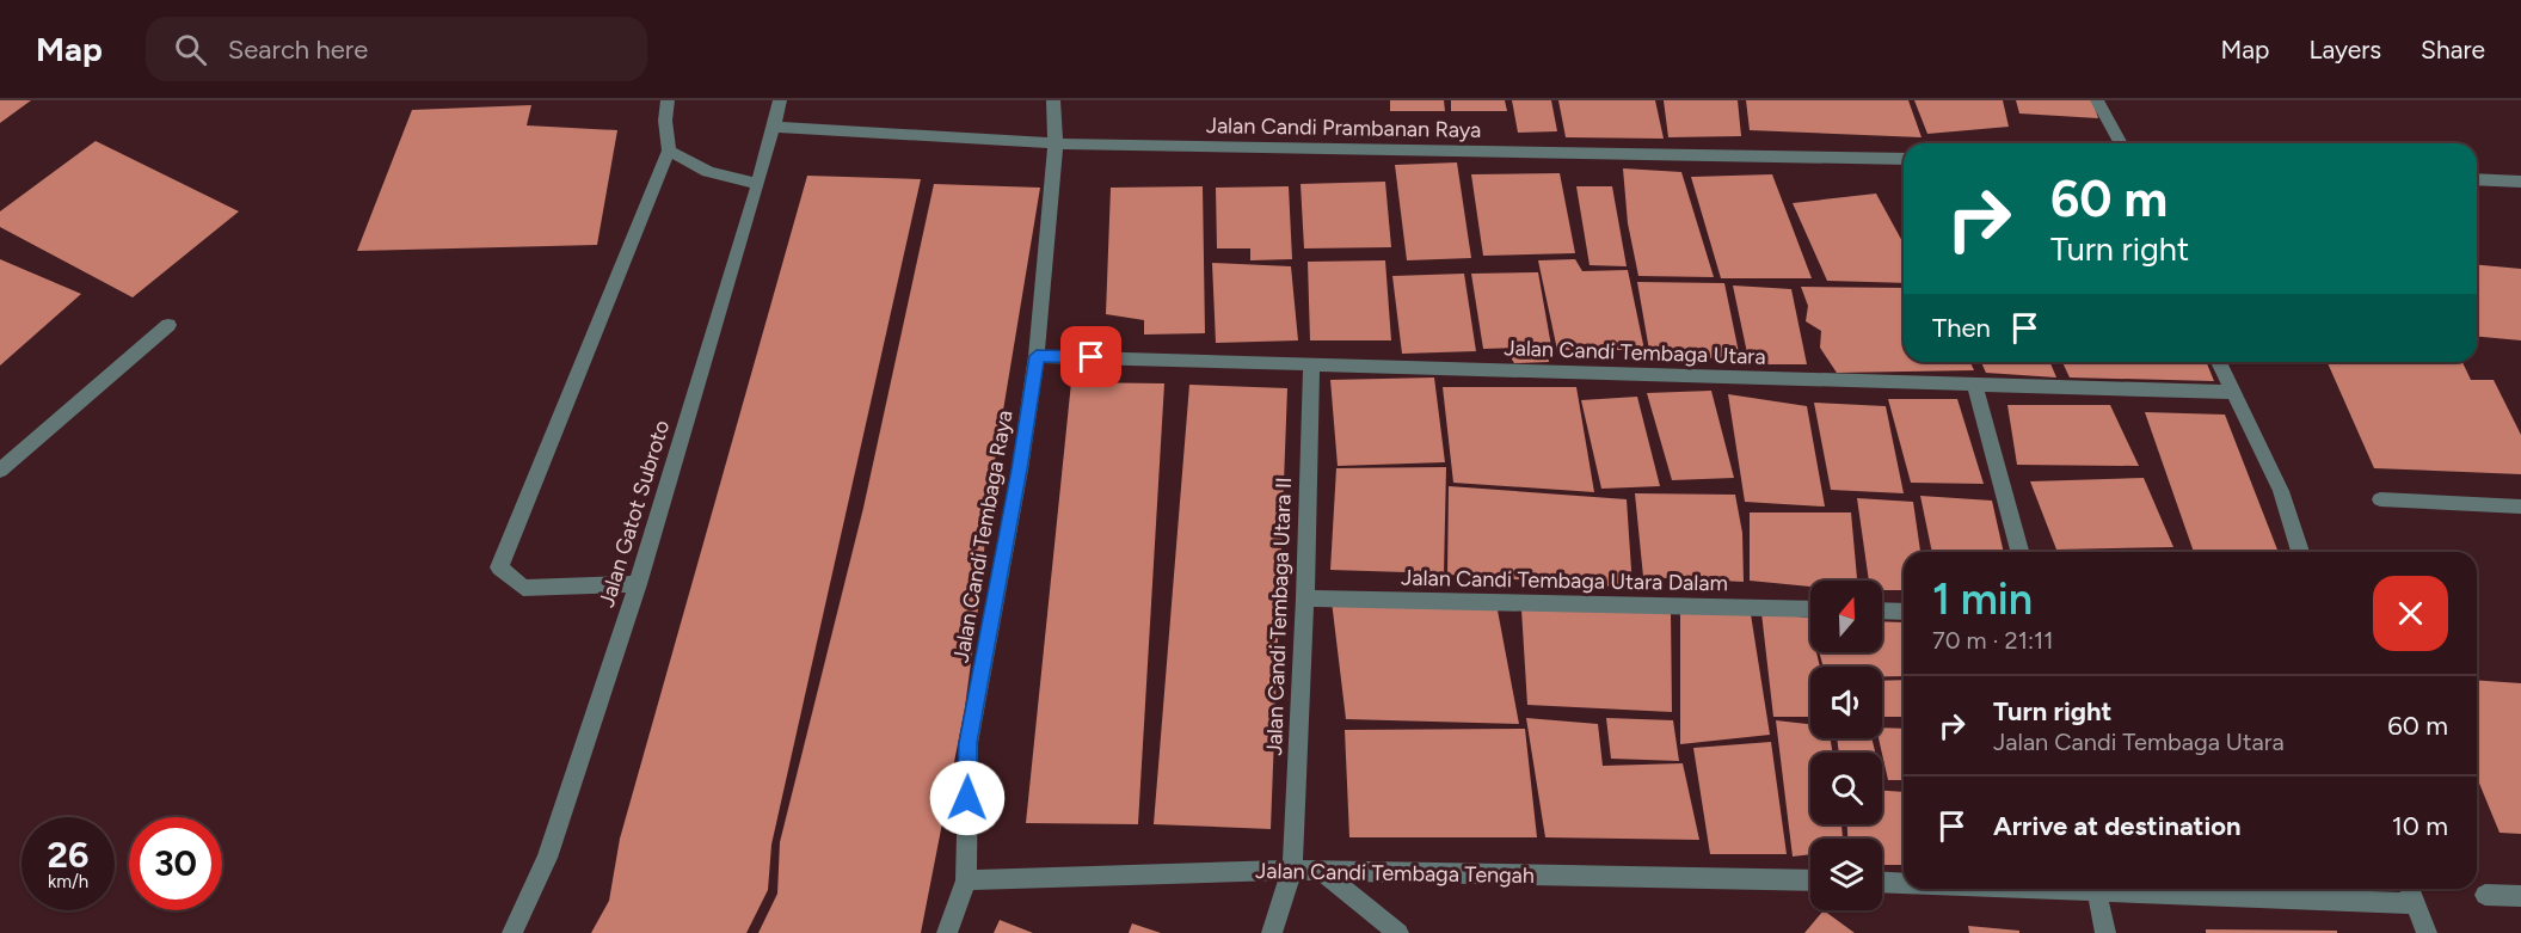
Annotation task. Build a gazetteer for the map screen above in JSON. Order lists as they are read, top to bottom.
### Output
{
  "streets": {
    "street": [
      "Jalan Candi Prambanan Raya",
      "Jalan Candi Tembaga Utara",
      "Jalan Gatot Subroto",
      "Jalan Candi Tembaga Raya",
      "Jalan Candi Tembaga Utara Dalam",
      "Jalan Candi Tembaga Utara II",
      "Jalan Candi Tembaga Tengah"
    ]
  },
  "crossings": [
    ["Jalan Candi Prambanan Raya", "Jalan Gatot Subroto"],
    ["Jalan Candi Prambanan Raya", "Jalan Candi Tembaga Raya"],
    ["Jalan Candi Tembaga Utara", "Jalan Candi Tembaga Raya"],
    ["Jalan Candi Tembaga Utara", "Jalan Candi Tembaga Utara II"],
    ["Jalan Candi Tembaga Raya", "Jalan Candi Tembaga Tengah"],
    ["Jalan Candi Tembaga Utara Dalam", "Jalan Candi Tembaga Utara II"],
    ["Jalan Candi Tembaga Utara II", "Jalan Candi Tembaga Tengah"]
  ],
  "north": "top",
  "page": {
    "header": "Map",
    "search": "Search here",
    "nav": ["Map", "Layers", "Share"],
    "turn": ["60 m", "Turn right"],
    "then": "Then",
    "heading": ["1 min", "70 m · 21:11"],
    "list": [
      {
        "name": "Turn right",
        "note": "Jalan Candi Tembaga Utara",
        "value": "60 m"
      },
      {
        "name": "Arrive at destination",
        "value": "10 m"
      }
    ],
    "speed": "26 km/h",
    "limit": "30"
  }
}
